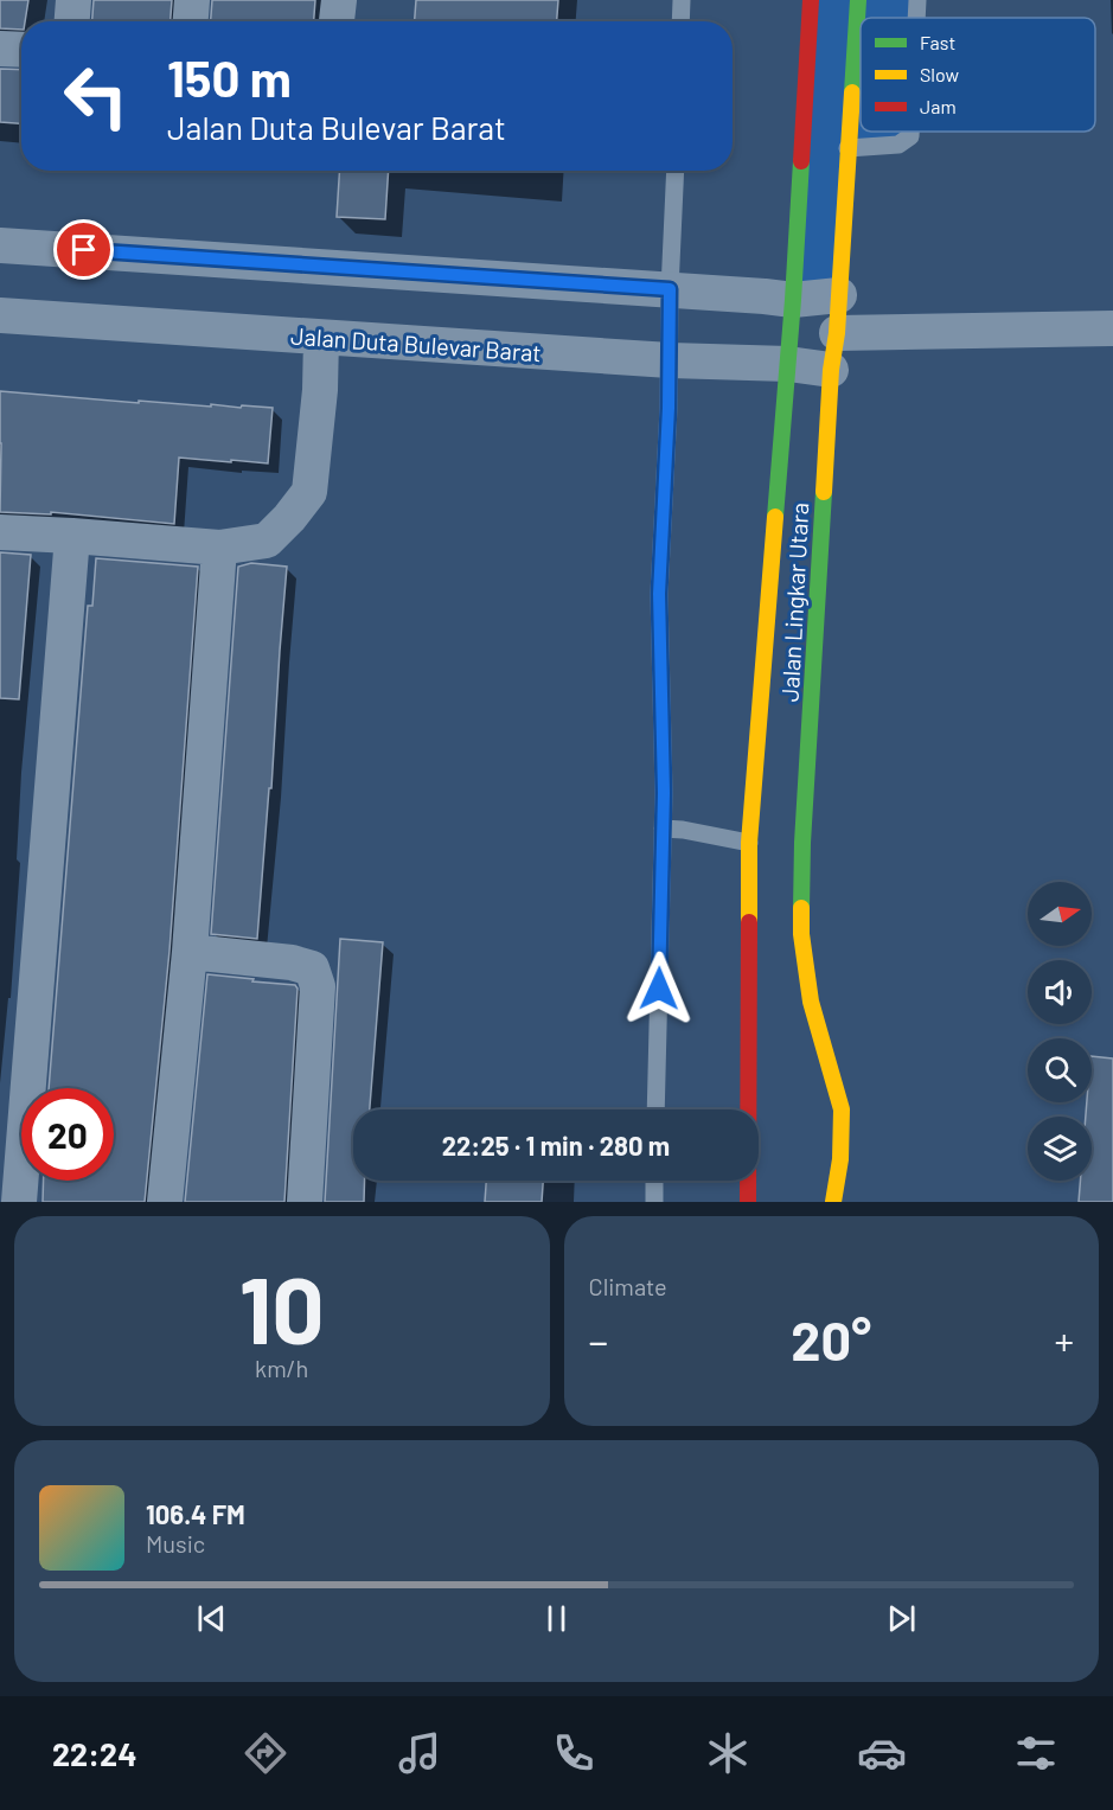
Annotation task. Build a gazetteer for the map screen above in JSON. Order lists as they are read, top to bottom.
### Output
{
  "streets": {
    "main road": ["Jalan Lingkar Utara"],
    "street": ["Jalan Duta Bulevar Barat"]
  },
  "crossings": [
    ["Jalan Duta Bulevar Barat", "Jalan Lingkar Utara"]
  ],
  "legend": ["Fast", "Slow", "Jam"],
  "north": "right",
  "page": {
    "turn": ["150 m", "Jalan Duta Bulevar Barat"],
    "limit": "20",
    "trip": "22:25 · 1 min · 280 m",
    "tile": [
      ["10", "km/h"],
      "Climate"
    ],
    "heat": ["−", "20°", "+"],
    "song": ["106.4 FM", "Music"],
    "tabs": "22:24"
  }
}
